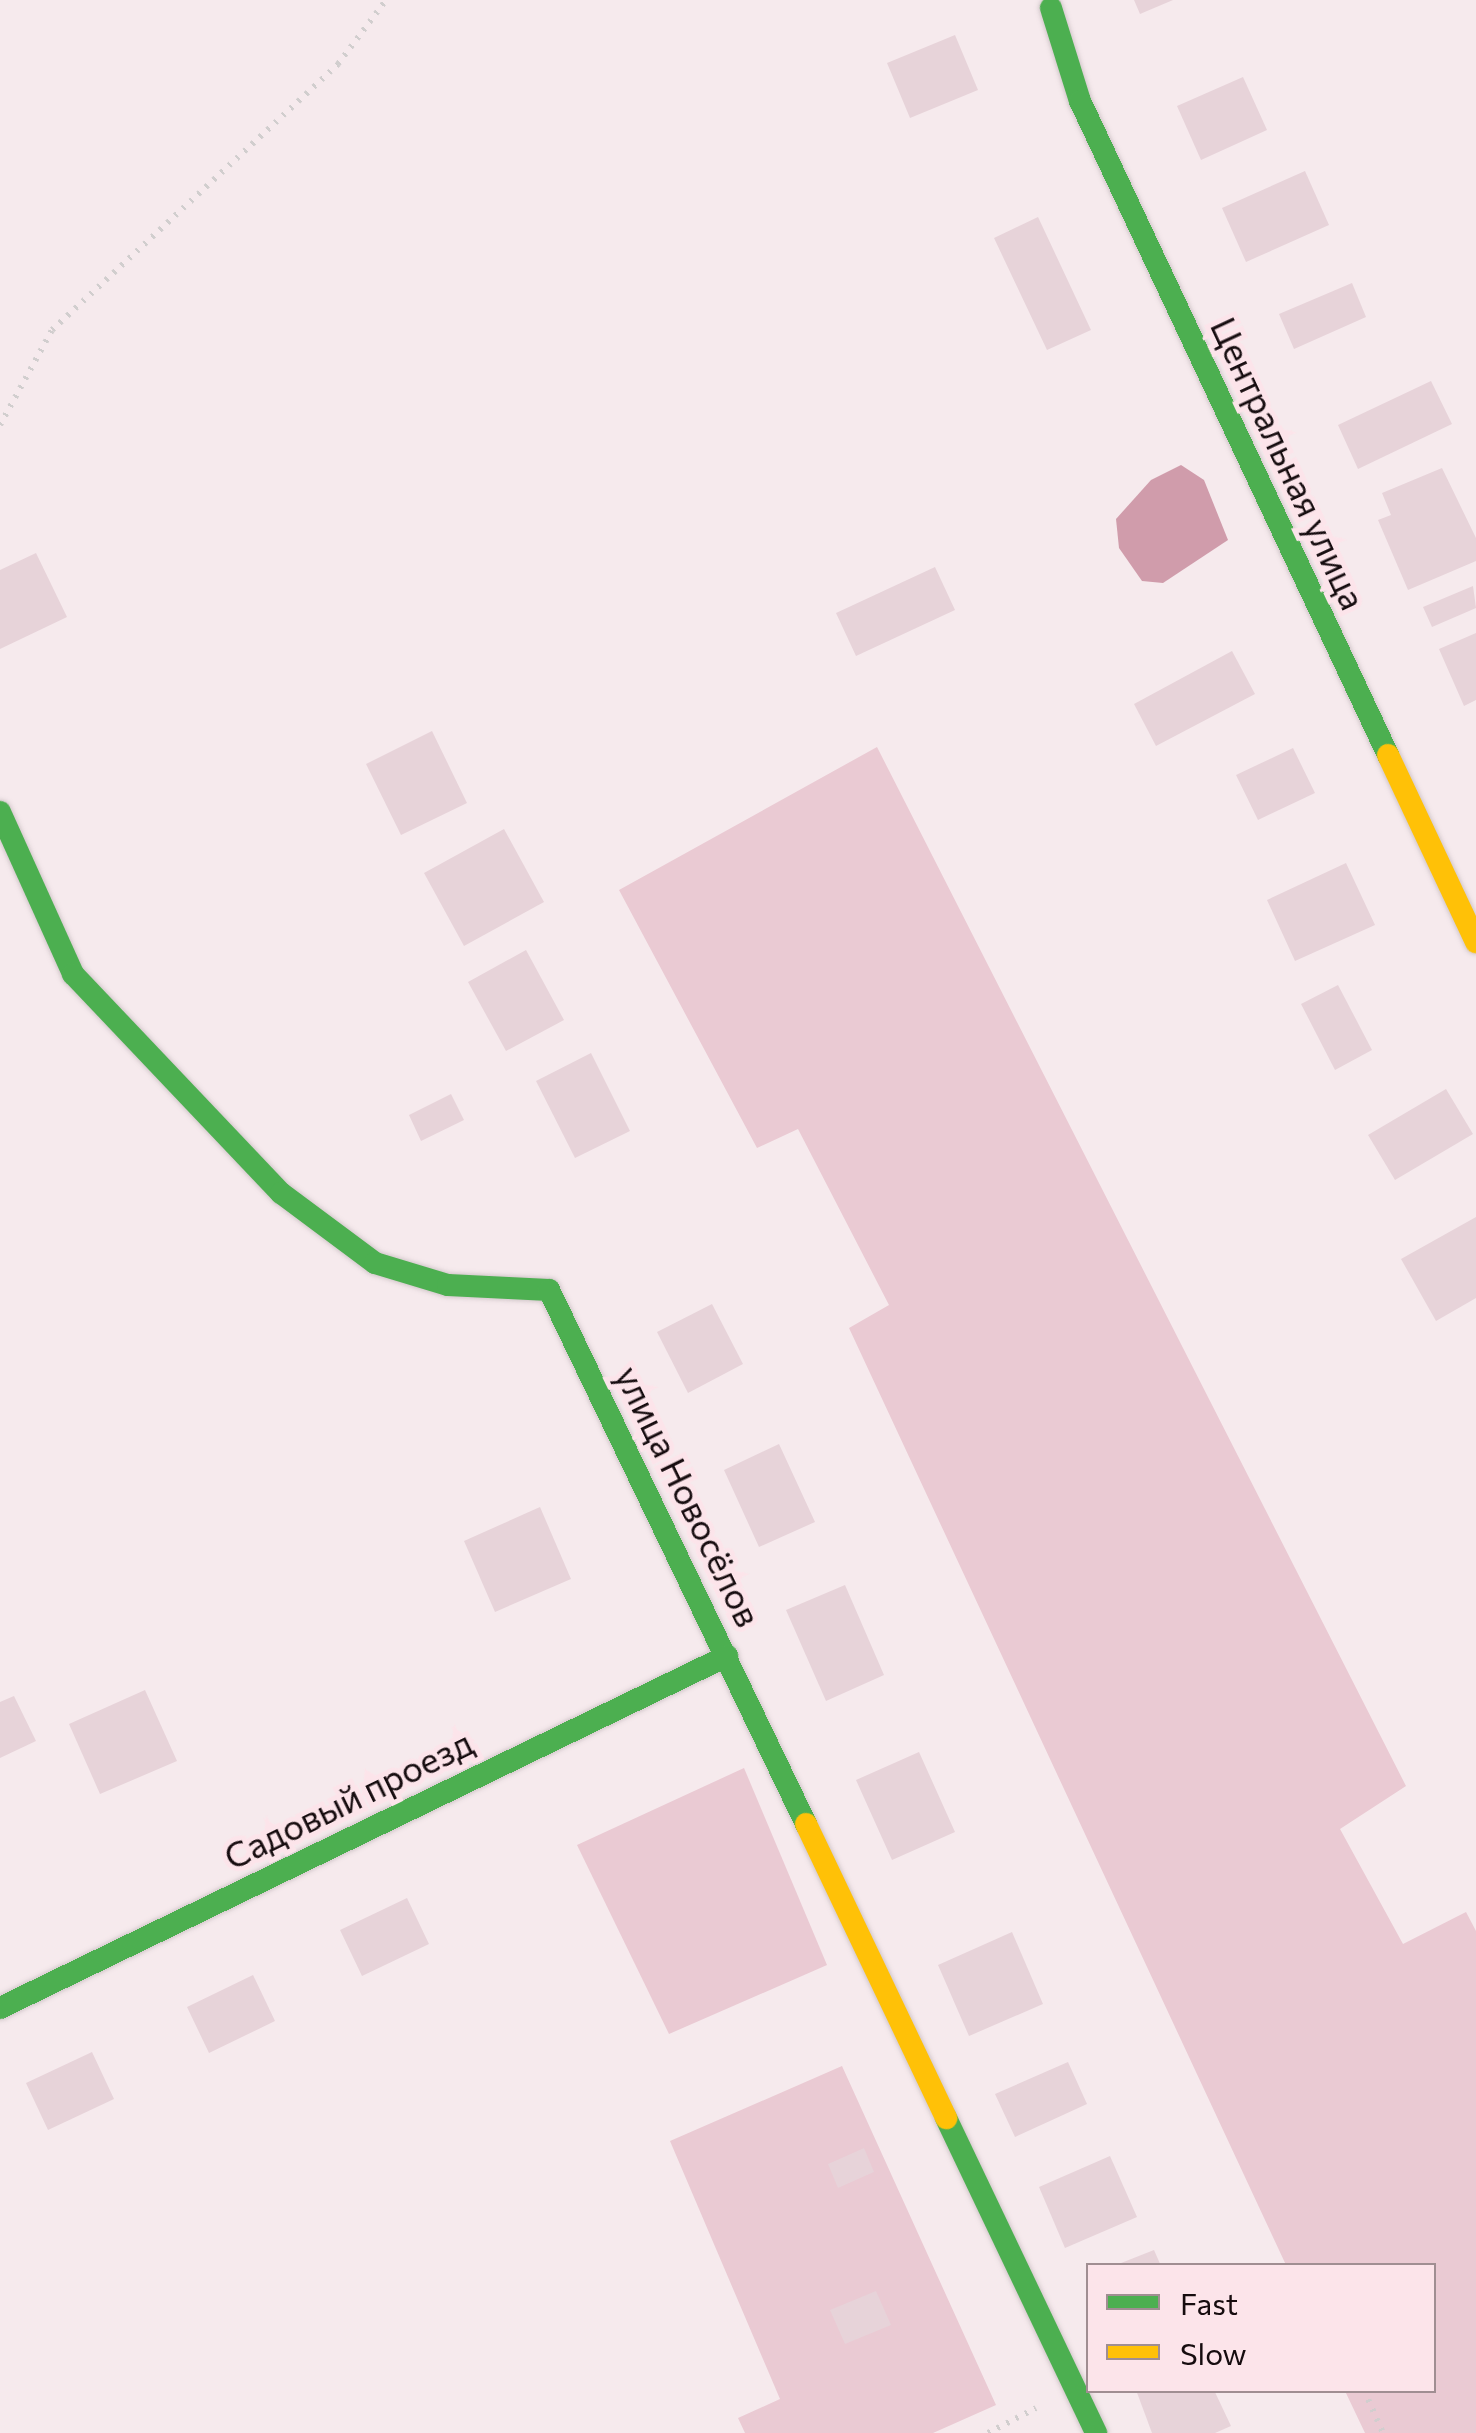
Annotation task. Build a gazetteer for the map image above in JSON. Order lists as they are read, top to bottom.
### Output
{
  "streets": {
    "street": ["Центральная улица", "улица Новосёлов", "Садовый проезд"]
  },
  "crossings": [
    ["улица Новосёлов", "Садовый проезд"]
  ],
  "legend": ["Fast", "Slow"]
}
